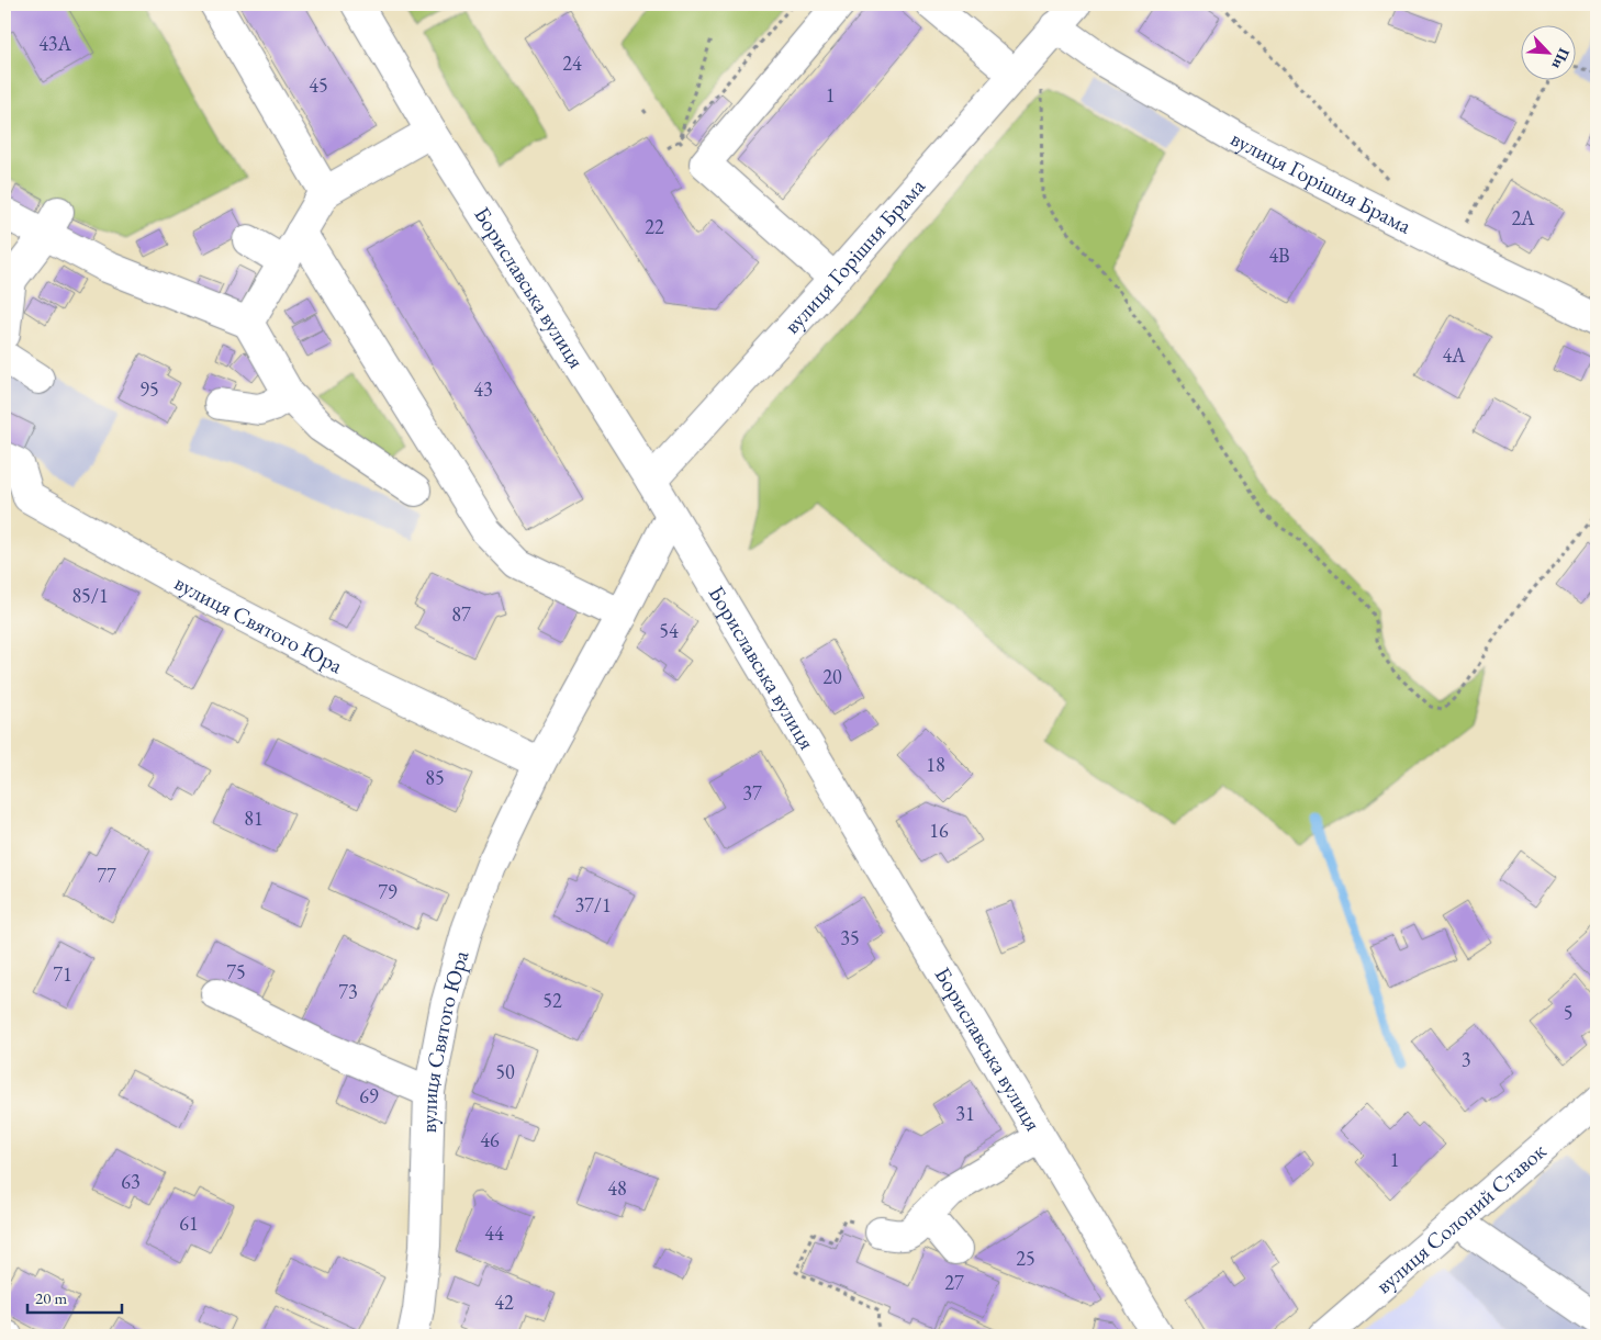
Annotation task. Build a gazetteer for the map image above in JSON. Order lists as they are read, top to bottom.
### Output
{
  "streets": {
    "street": [
      "вулиця Горішня Брама",
      "Бориславська вулиця",
      "вулиця Святого Юра",
      "вулиця Солоний Ставок"
    ]
  },
  "crossings": [
    ["вулиця Горішня Брама", "Бориславська вулиця"],
    ["Бориславська вулиця", "вулиця Святого Юра"]
  ],
  "house_numbers": [
    "43А",
    "24",
    "45",
    "1",
    "2А",
    "22",
    "4В",
    "4А",
    "95",
    "43",
    "85/1",
    "87",
    "54",
    "20",
    "18",
    "85",
    "37",
    "81",
    "16",
    "77",
    "79",
    "37/1",
    "35",
    "75",
    "71",
    "73",
    "52",
    "5",
    "3",
    "50",
    "69",
    "31",
    "46",
    "1",
    "63",
    "48",
    "61",
    "44",
    "25",
    "27",
    "42"
  ],
  "scale_bar": "20 m",
  "north": "bottom right"
}
